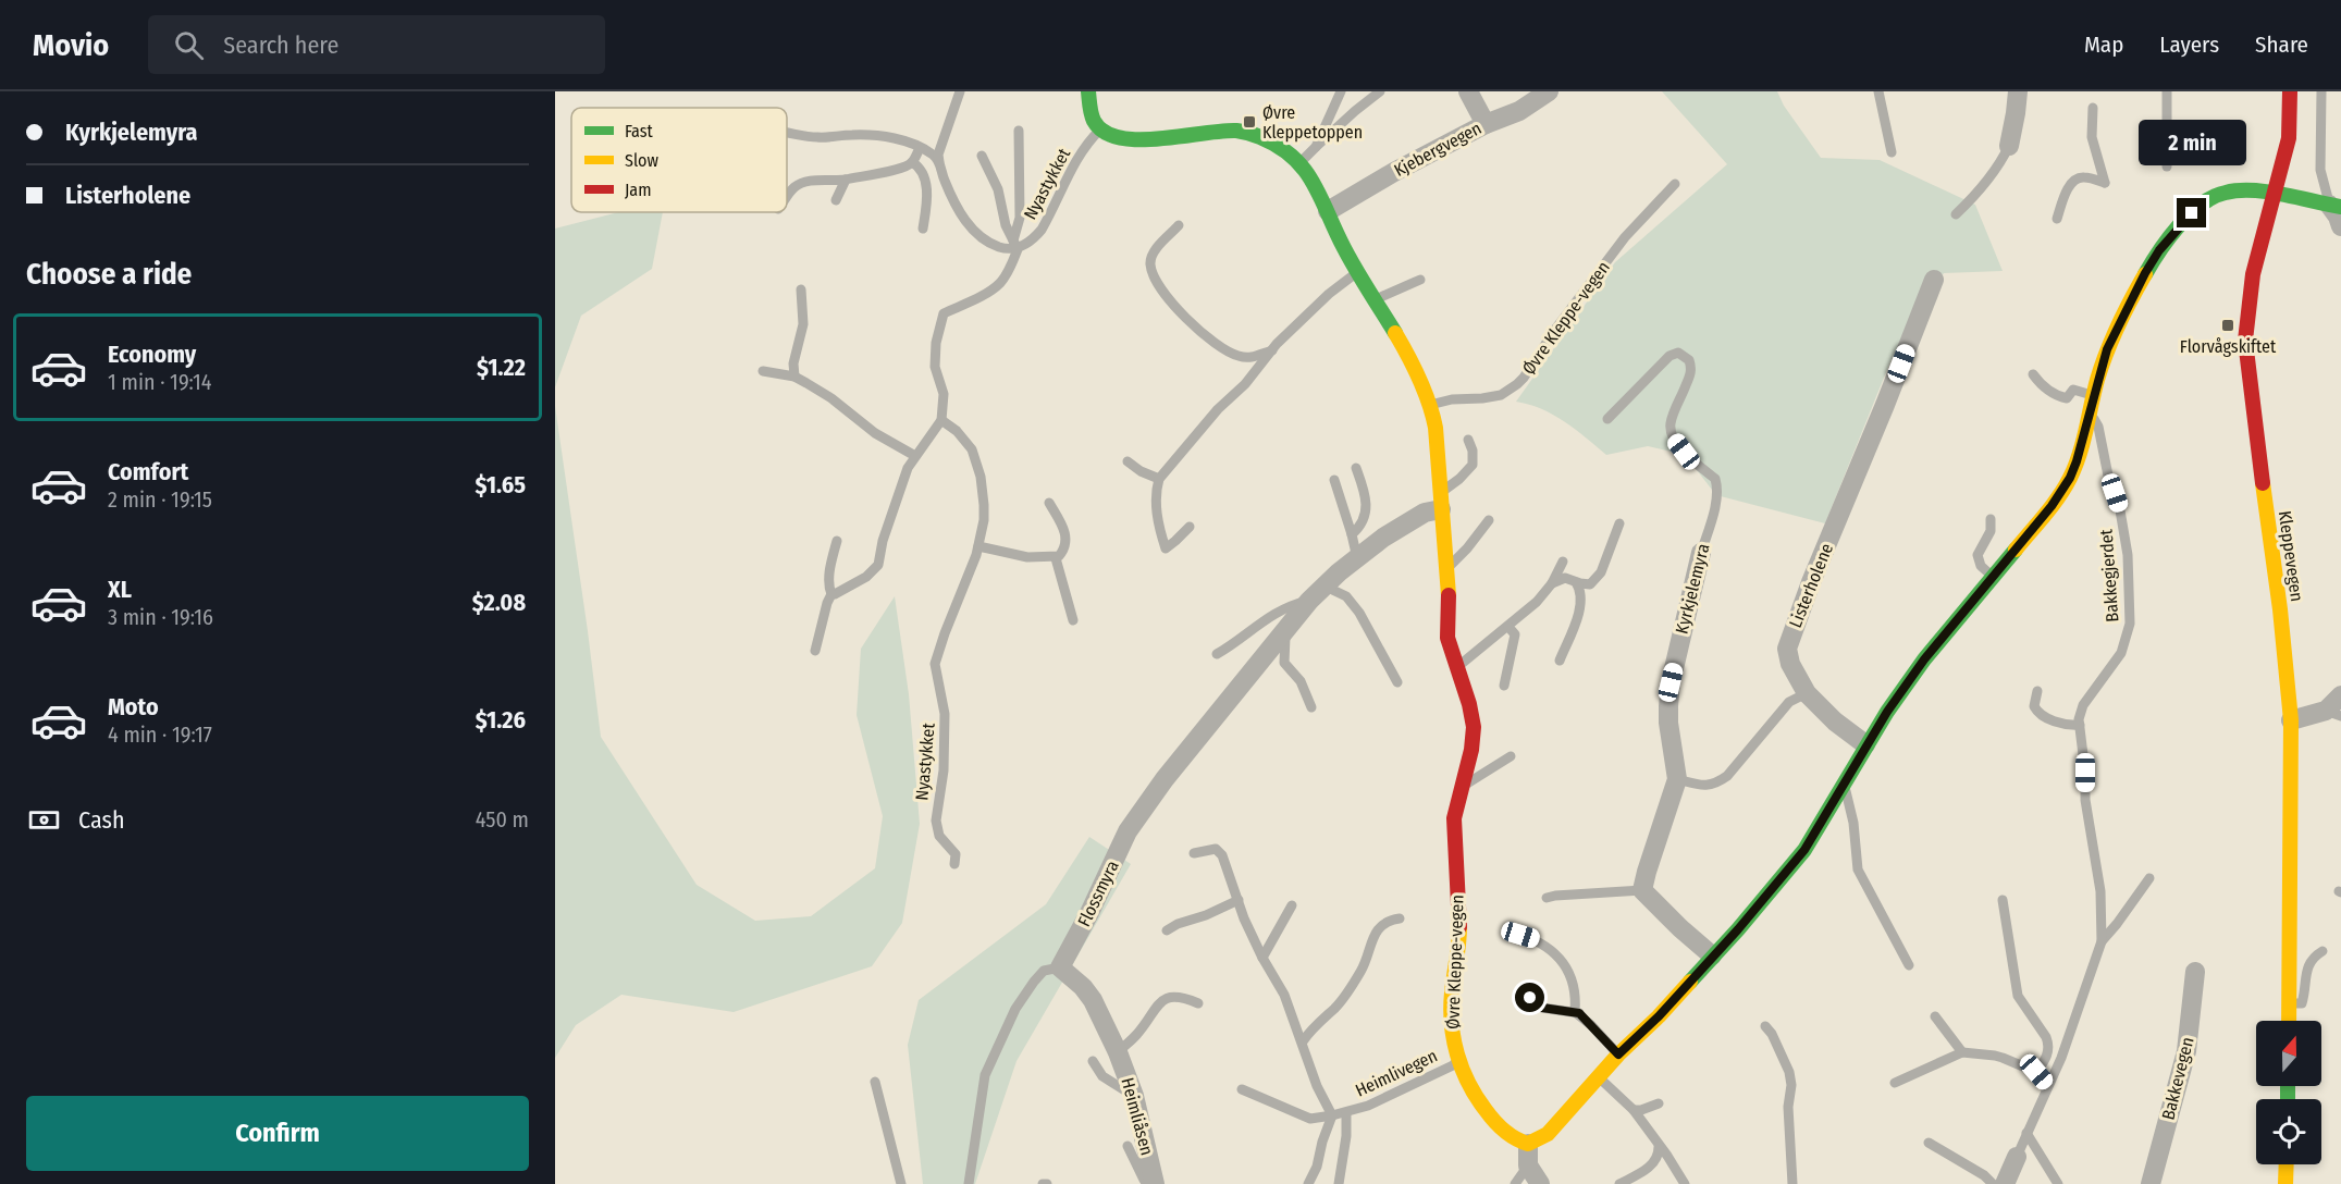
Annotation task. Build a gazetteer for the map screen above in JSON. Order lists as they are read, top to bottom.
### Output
{
  "streets": {
    "street": [
      "Kjebergvegen",
      "Øvre Kleppe-vegen",
      "Kleppevegen",
      "Listerholene",
      "Kyrkjelemyra",
      "Flossmyra",
      "Bakkevegen",
      "Heimliåsen"
    ],
    "lane": ["Nyastykket", "Bakkegjerdet", "Heimlivegen"]
  },
  "crossings": [
    ["Kjebergvegen", "Øvre Kleppe-vegen"],
    ["Nyastykket", "Øvre Kleppe-vegen"],
    ["Øvre Kleppe-vegen", "Flossmyra"],
    ["Øvre Kleppe-vegen", "Heimlivegen"],
    ["Flossmyra", "Heimliåsen"]
  ],
  "places": {
    "transit": ["Øvre Kleppetoppen", "Florvågskiftet"]
  },
  "legend": ["Fast", "Slow", "Jam"],
  "north": "top",
  "page": {
    "header": "Movio",
    "search": "Search here",
    "nav": ["Map", "Layers", "Share"],
    "banner": ["Kyrkjelemyra", "Listerholene"],
    "bubble": "2 min",
    "heading": "Choose a ride",
    "list": [
      {
        "name": "Economy",
        "note": "1 min · 19:14",
        "value": "$1.22"
      },
      {
        "name": "Comfort",
        "note": "2 min · 19:15",
        "value": "$1.65"
      },
      {
        "name": "XL",
        "note": "3 min · 19:16",
        "value": "$2.08"
      },
      {
        "name": "Moto",
        "note": "4 min · 19:17",
        "value": "$1.26"
      }
    ],
    "pay": ["Cash", "450 m"],
    "buttons": "Confirm"
  }
}
